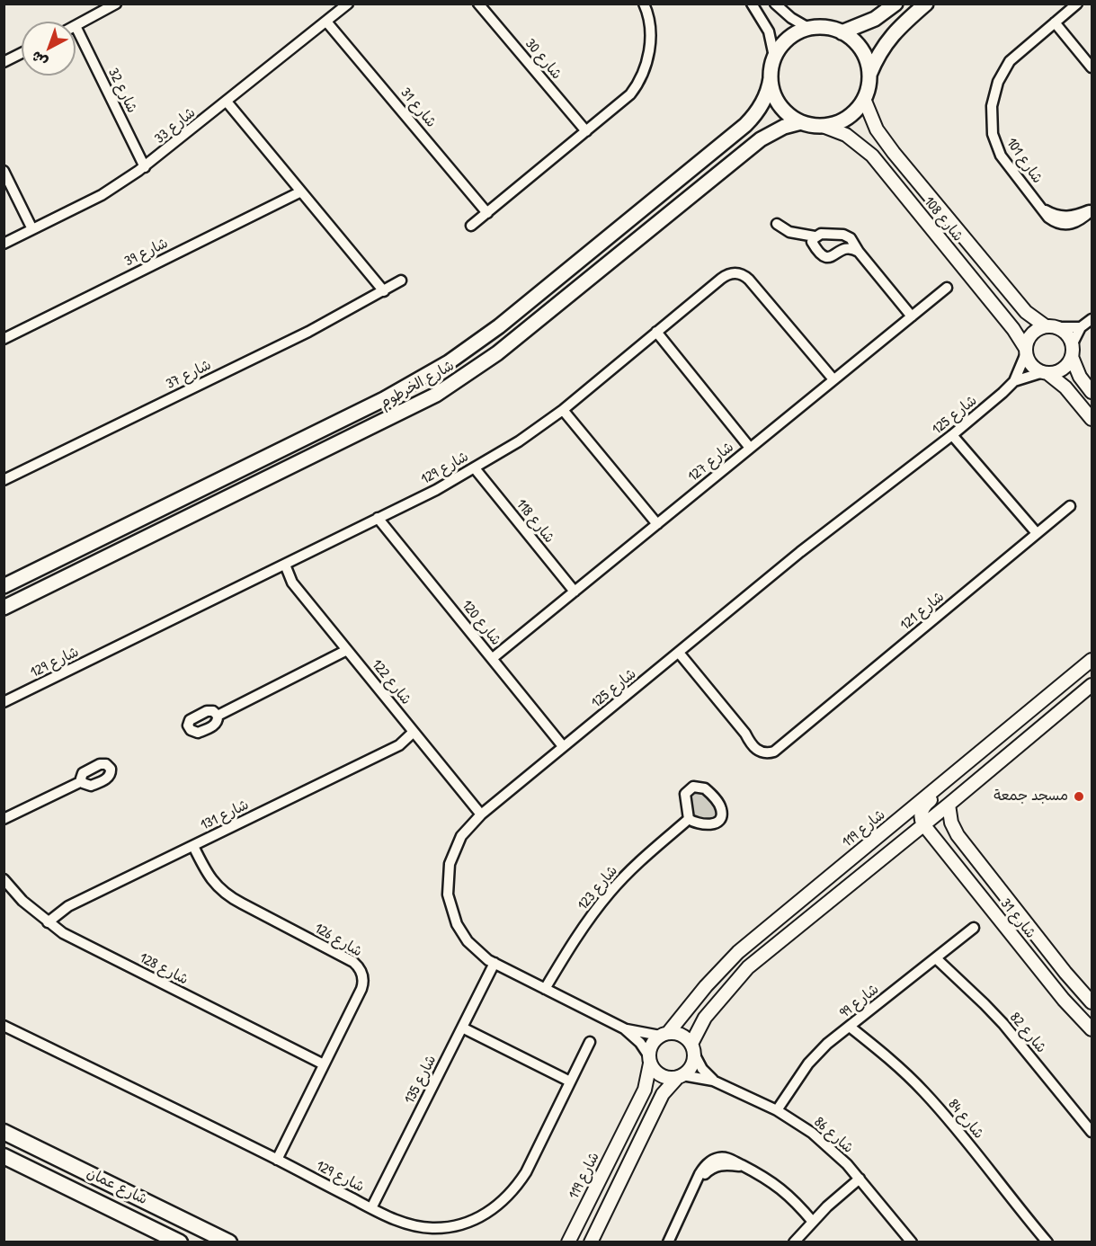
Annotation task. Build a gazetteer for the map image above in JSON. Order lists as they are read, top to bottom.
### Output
{
  "streets": {
    "main road": ["شارع الخرطوم", "شارع عمان"],
    "street": [
      "شارع 30",
      "شارع 32",
      "شارع 31",
      "شارع 33",
      "شارع 101",
      "شارع 108",
      "شارع 39",
      "شارع 37",
      "شارع 125",
      "شارع 127",
      "شارع 129",
      "شارع 118",
      "شارع 121",
      "شارع 120",
      "شارع 122",
      "شارع 131",
      "شارع 119",
      "شارع 123",
      "شارع 126",
      "شارع 128",
      "شارع 99",
      "شارع 82",
      "شارع 135",
      "شارع 84",
      "شارع 86"
    ]
  },
  "crossings": [
    ["شارع 32", "شارع 33"],
    ["شارع 31", "شارع 33"],
    ["شارع 108", "شارع الخرطوم"],
    ["شارع 108", "شارع 125"],
    ["شارع 125", "شارع 121"],
    ["شارع 125", "شارع 120"],
    ["شارع 125", "شارع 122"],
    ["شارع 125", "شارع 119"],
    ["شارع 125", "شارع 123"],
    ["شارع 125", "شارع 135"],
    ["شارع 125", "شارع 86"],
    ["شارع 127", "شارع 129"],
    ["شارع 127", "شارع 118"],
    ["شارع 127", "شارع 120"],
    ["شارع 129", "شارع 118"],
    ["شارع 129", "شارع 120"],
    ["شارع 129", "شارع 122"],
    ["شارع 129", "شارع 126"],
    ["شارع 129", "شارع 135"],
    ["شارع 122", "شارع 131"],
    ["شارع 131", "شارع 126"],
    ["شارع 131", "شارع 128"],
    ["شارع 119", "شارع 86"],
    ["شارع 126", "شارع 128"],
    ["شارع 99", "شارع 82"],
    ["شارع 99", "شارع 84"],
    ["شارع 99", "شارع 86"]
  ],
  "places": ["مسجد جمعة"],
  "north": "bottom left"
}
